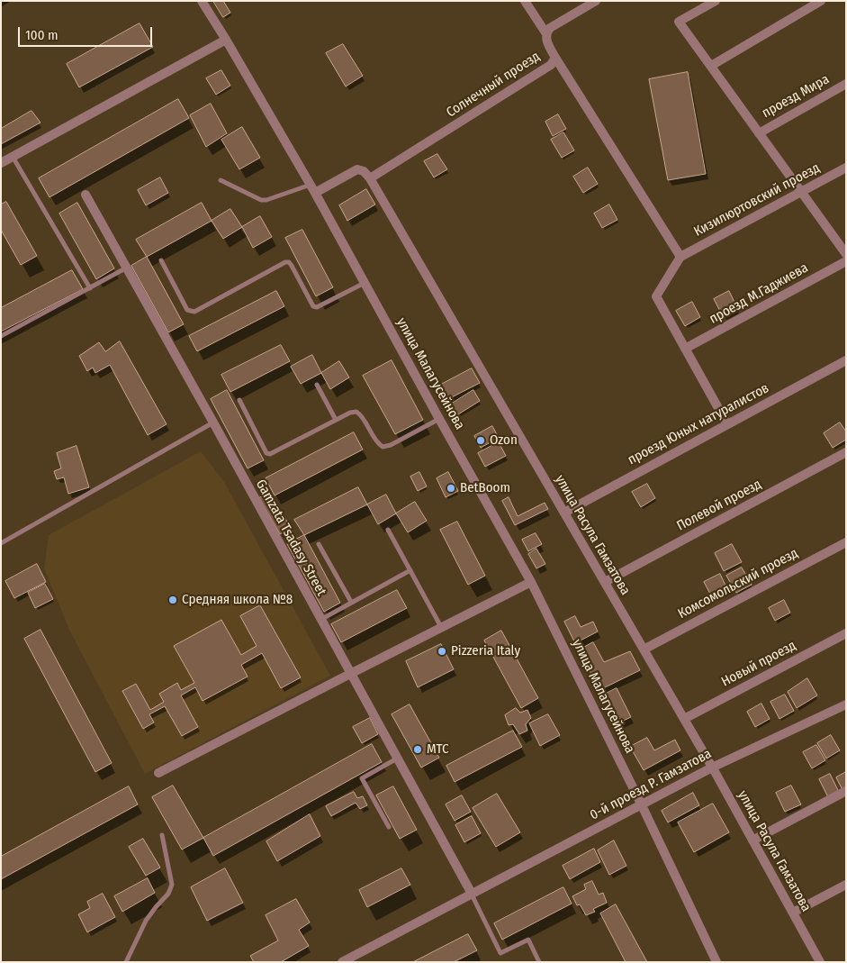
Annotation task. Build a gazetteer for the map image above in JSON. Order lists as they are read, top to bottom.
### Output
{
  "streets": {
    "street": [
      "Солнечный проезд",
      "проезд Мира",
      "Кизилюртовский проезд",
      "проезд М.Гаджиева",
      "улица Малагусейнова",
      "проезд Юных натуралистов",
      "Полевой проезд",
      "улица Расула Гамзатова",
      "Gamzata Tsadasy Street",
      "Комсомольский проезд",
      "Новый проезд",
      "0-й проезд Р. Гамзатова"
    ]
  },
  "crossings": [
    ["Солнечный проезд", "улица Расула Гамзатова"],
    ["улица Малагусейнова", "0-й проезд Р. Гамзатова"],
    ["проезд Юных натуралистов", "улица Расула Гамзатова"],
    ["Полевой проезд", "улица Расула Гамзатова"],
    ["улица Расула Гамзатова", "Комсомольский проезд"],
    ["улица Расула Гамзатова", "Новый проезд"],
    ["улица Расула Гамзатова", "0-й проезд Р. Гамзатова"],
    ["Gamzata Tsadasy Street", "0-й проезд Р. Гамзатова"]
  ],
  "places": [
    "Ozon",
    "BetBoom",
    "Средняя школа №8",
    "Pizzeria Italy",
    "МТС"
  ],
  "scale_bar": "100 m"
}
